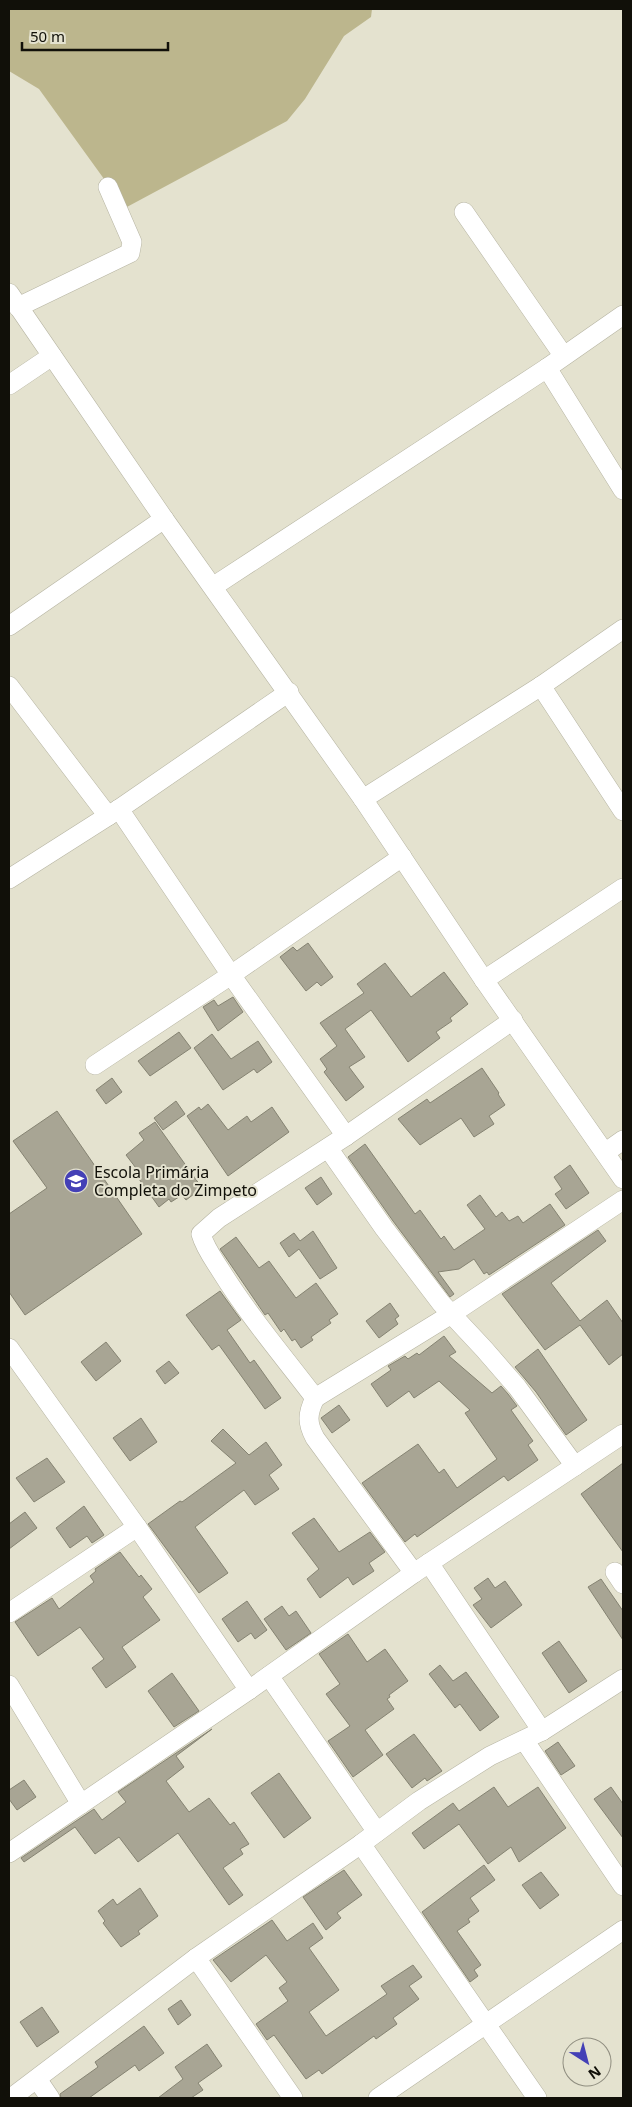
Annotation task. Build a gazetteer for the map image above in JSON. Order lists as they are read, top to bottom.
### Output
{
  "places": {
    "school or university": ["Escola Primária Completa do Zimpeto"]
  },
  "scale_bar": "50 m",
  "north": "bottom right"
}
